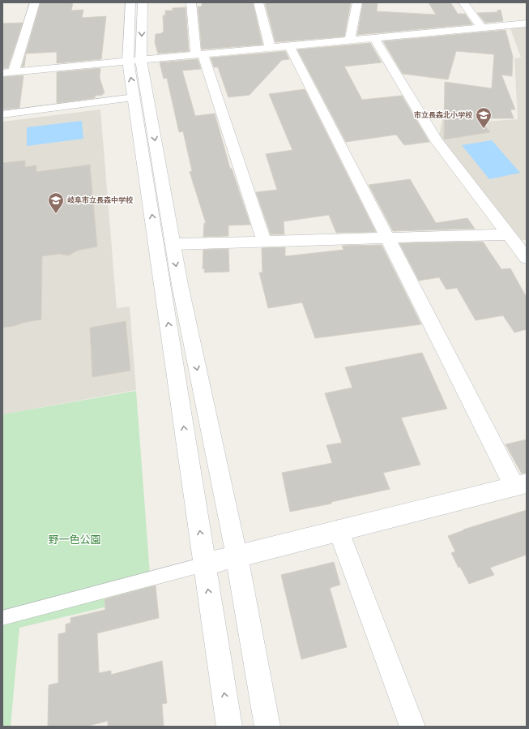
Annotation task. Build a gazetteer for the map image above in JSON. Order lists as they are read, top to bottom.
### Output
{
  "parks": ["野一色公園"],
  "places": {
    "school or university": ["市立長森北小学校", "岐阜市立長森中学校"]
  }
}
